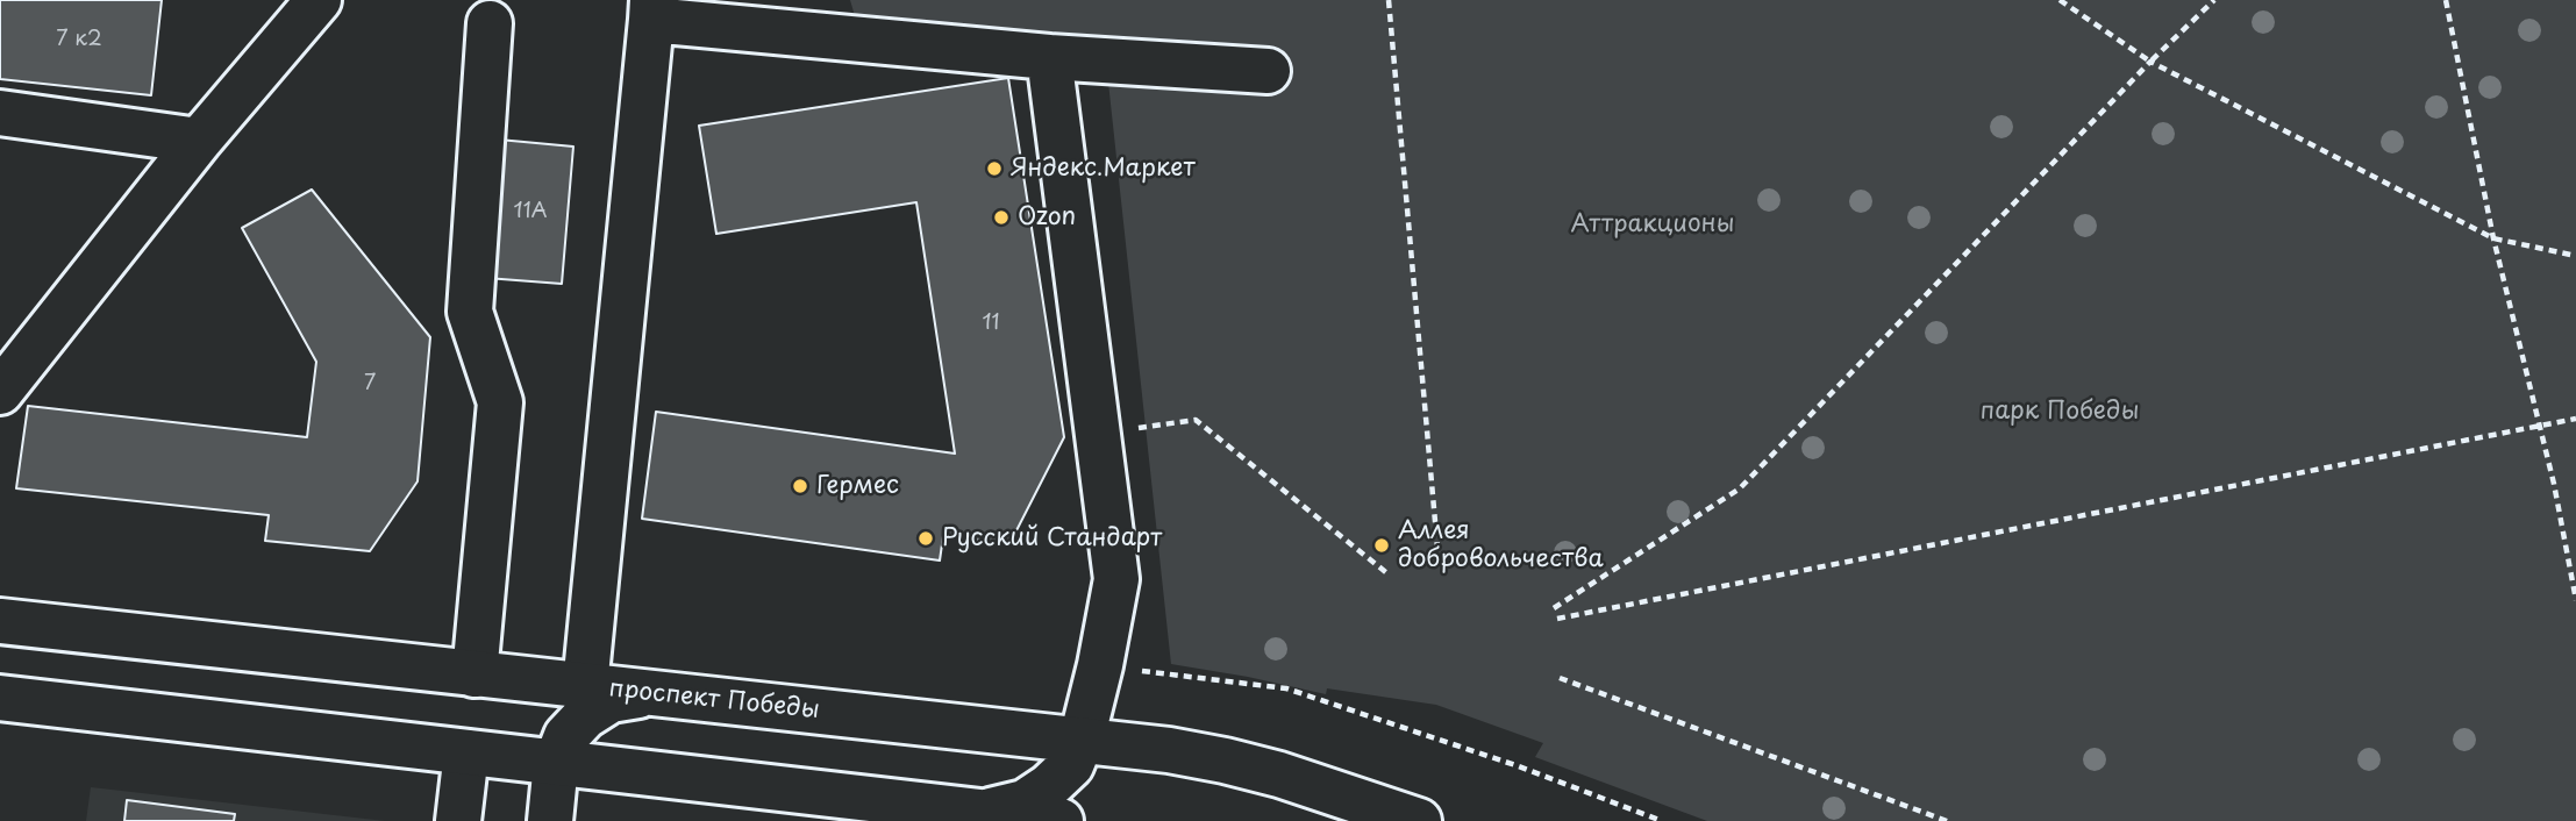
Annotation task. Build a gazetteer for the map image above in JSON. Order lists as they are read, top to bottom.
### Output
{
  "streets": {
    "main road": ["проспект Победы"]
  },
  "parks": ["Аттракционы", "парк Победы"],
  "places": [
    "Яндекс.Маркет",
    "Ozon",
    "Гермес",
    "Русский Стандарт",
    "Аллея добровольчества"
  ],
  "house_numbers": [
    "7 к2",
    "11А",
    "11",
    "7"
  ]
}
